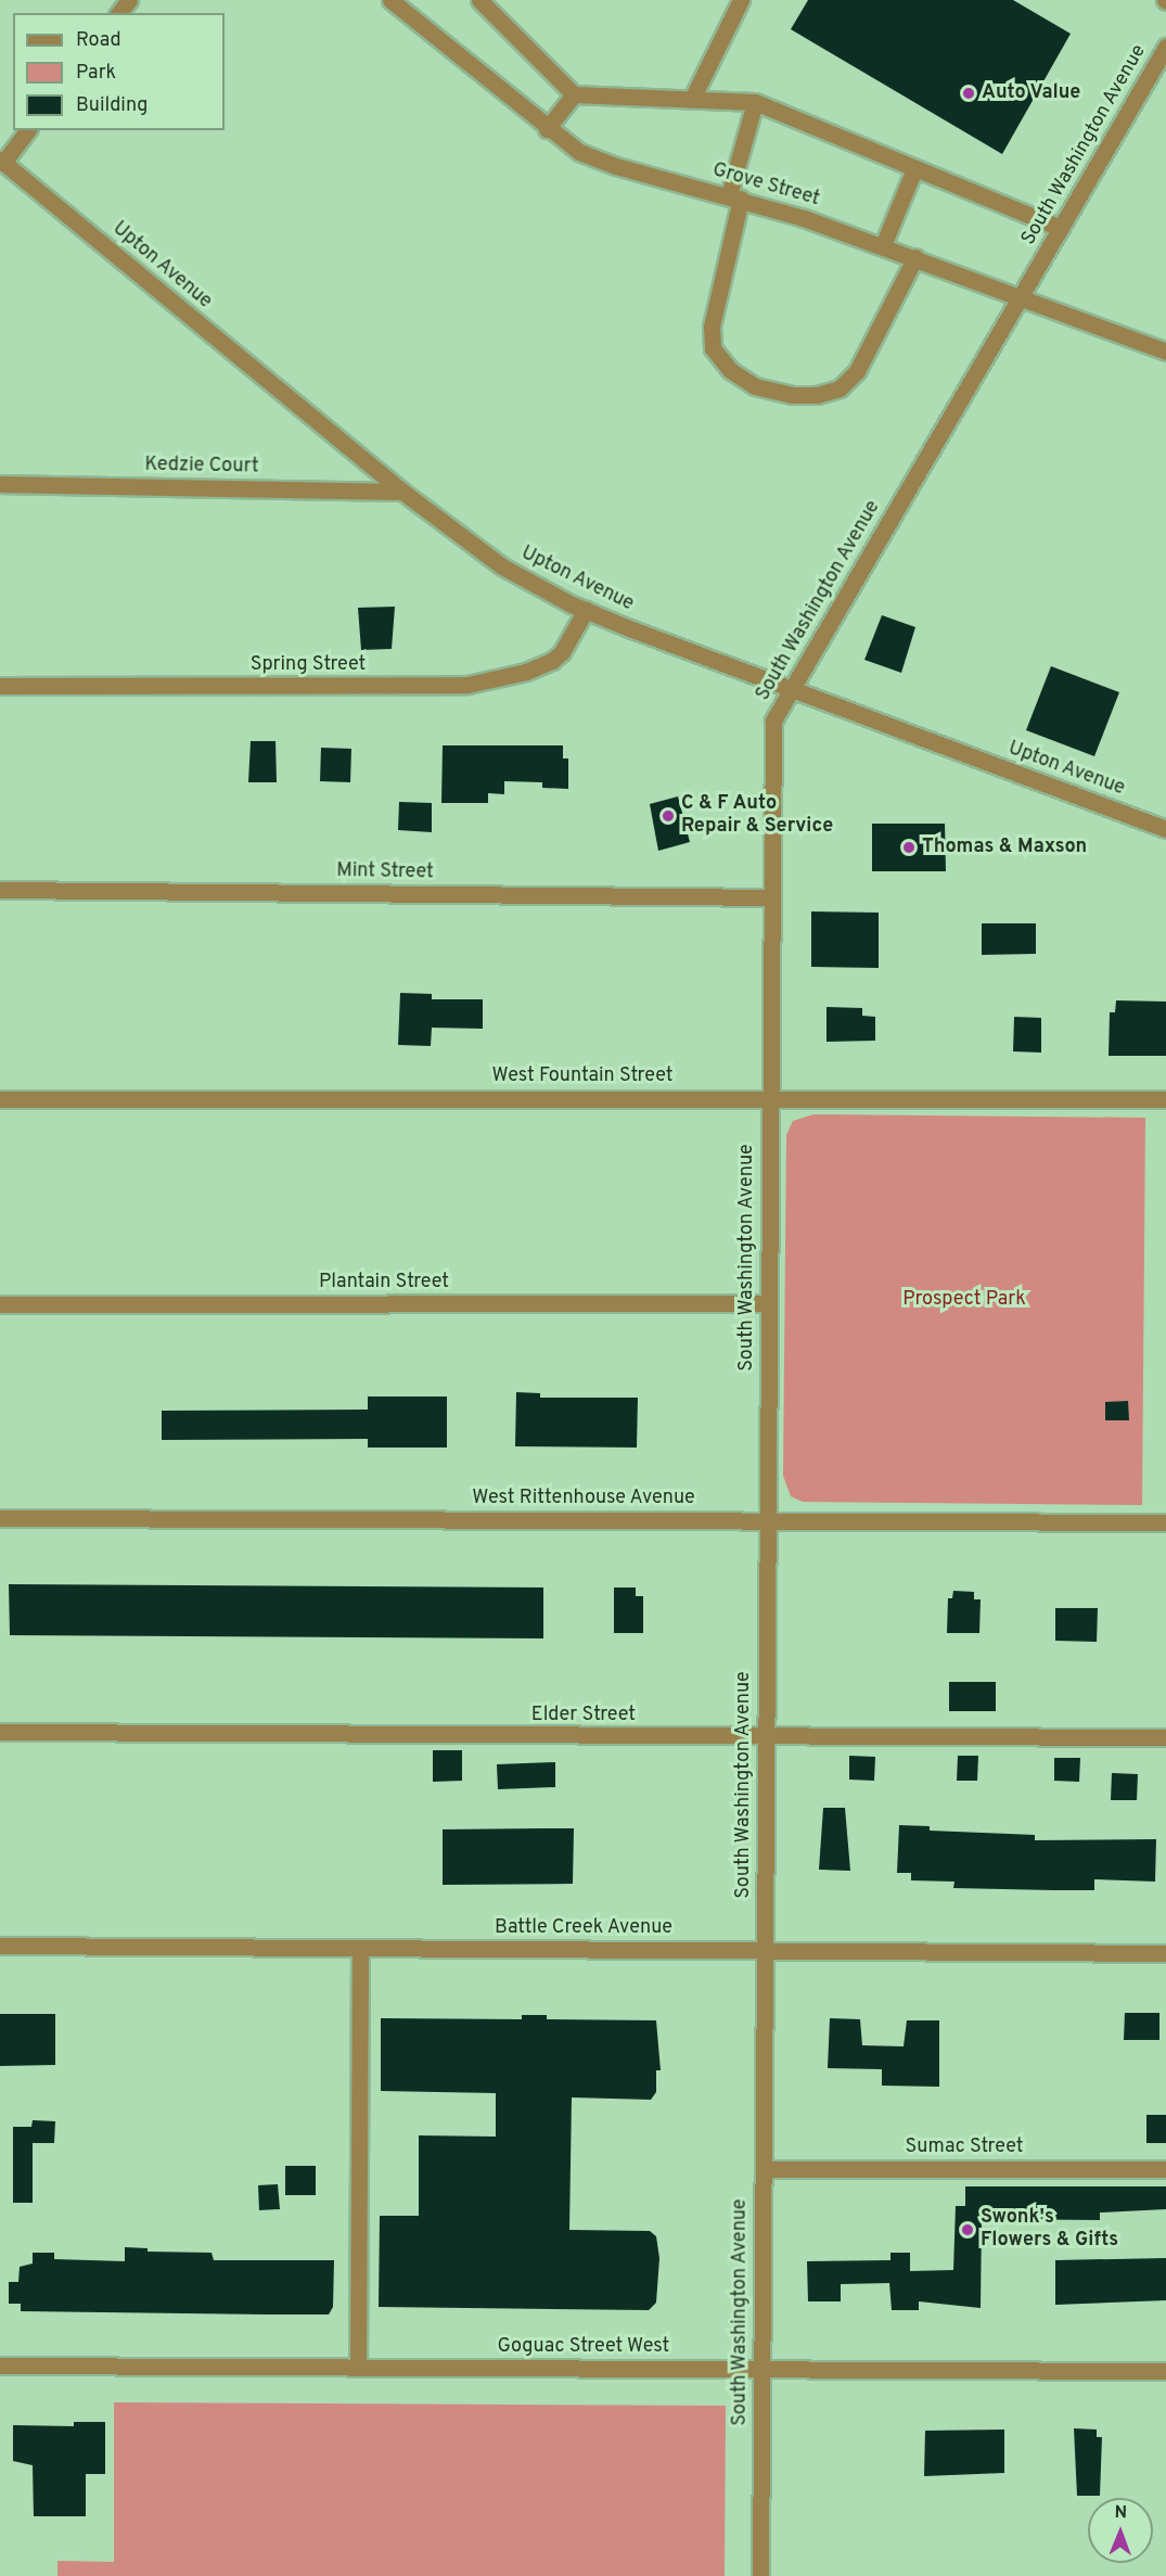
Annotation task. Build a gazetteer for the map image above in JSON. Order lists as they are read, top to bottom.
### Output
{
  "streets": {
    "street": [
      "South Washington Avenue",
      "Grove Street",
      "Upton Avenue",
      "Kedzie Court",
      "Spring Street",
      "Mint Street",
      "West Fountain Street",
      "Plantain Street",
      "West Rittenhouse Avenue",
      "Elder Street",
      "Battle Creek Avenue",
      "Sumac Street",
      "Goguac Street West"
    ]
  },
  "crossings": [
    ["South Washington Avenue", "Grove Street"],
    ["South Washington Avenue", "Upton Avenue"],
    ["South Washington Avenue", "Mint Street"],
    ["South Washington Avenue", "West Fountain Street"],
    ["South Washington Avenue", "Plantain Street"],
    ["South Washington Avenue", "West Rittenhouse Avenue"],
    ["South Washington Avenue", "Elder Street"],
    ["South Washington Avenue", "Battle Creek Avenue"],
    ["South Washington Avenue", "Sumac Street"],
    ["South Washington Avenue", "Goguac Street West"],
    ["Upton Avenue", "Kedzie Court"],
    ["Upton Avenue", "Spring Street"]
  ],
  "parks": ["Prospect Park"],
  "places": [
    "Auto Value",
    "C & F Auto Repair & Service",
    "Thomas & Maxson",
    "Swonk's Flowers & Gifts"
  ],
  "legend": ["Road", "Park", "Building"],
  "north": "top"
}
